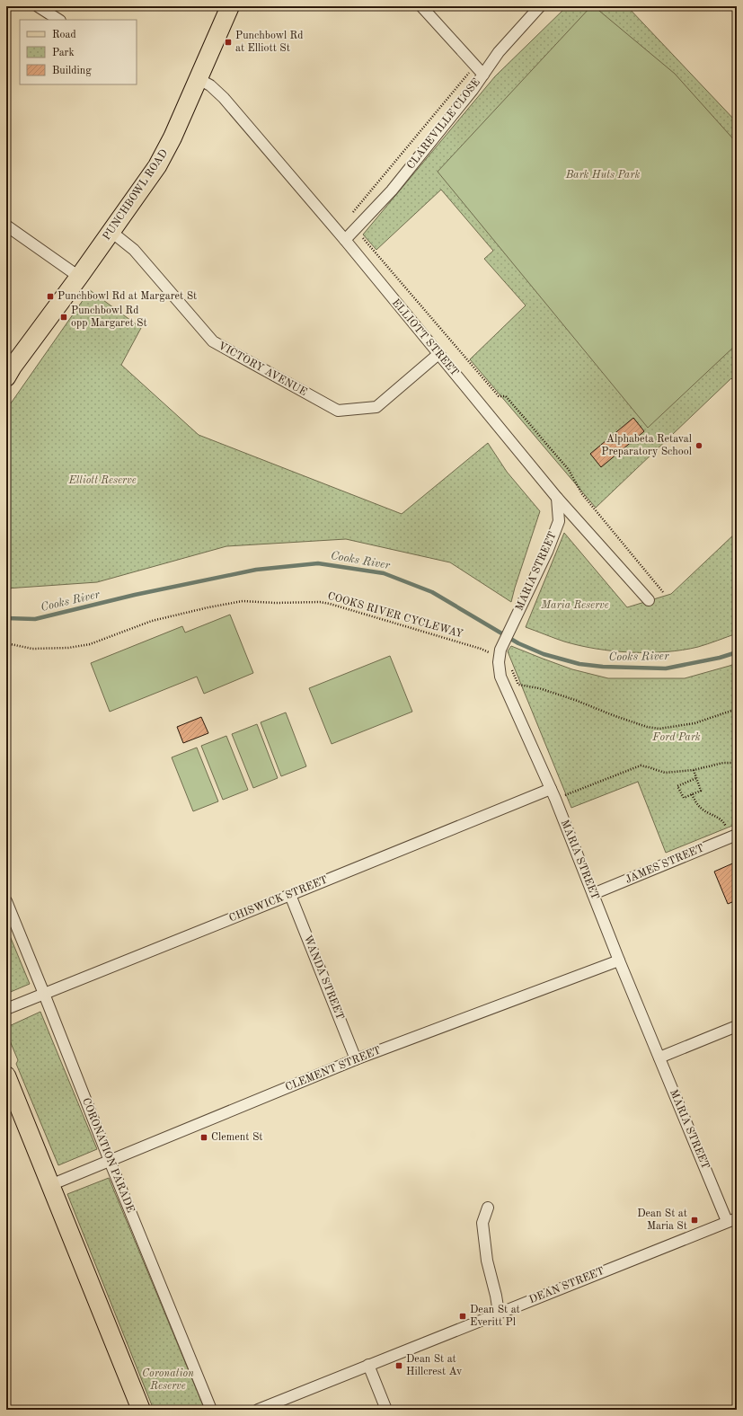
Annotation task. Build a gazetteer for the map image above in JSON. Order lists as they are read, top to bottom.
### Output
{
  "streets": {
    "main road": ["PUNCHBOWL ROAD"],
    "street": [
      "CLAREVILLE CLOSE",
      "ELLIOTT STREET",
      "VICTORY AVENUE",
      "MARIA STREET",
      "JAMES STREET",
      "CHISWICK STREET",
      "WANDA STREET",
      "CLEMENT STREET",
      "CORONATION PARADE",
      "DEAN STREET"
    ],
    "path": ["COOKS RIVER CYCLEWAY"]
  },
  "crossings": [
    ["CLAREVILLE CLOSE", "ELLIOTT STREET"],
    ["PUNCHBOWL ROAD", "ELLIOTT STREET"],
    ["PUNCHBOWL ROAD", "VICTORY AVENUE"],
    ["ELLIOTT STREET", "VICTORY AVENUE"],
    ["ELLIOTT STREET", "MARIA STREET"],
    ["MARIA STREET", "COOKS RIVER CYCLEWAY"],
    ["MARIA STREET", "JAMES STREET"],
    ["MARIA STREET", "CHISWICK STREET"],
    ["MARIA STREET", "CLEMENT STREET"],
    ["MARIA STREET", "DEAN STREET"],
    ["CHISWICK STREET", "WANDA STREET"],
    ["CHISWICK STREET", "CORONATION PARADE"],
    ["WANDA STREET", "CLEMENT STREET"],
    ["CLEMENT STREET", "CORONATION PARADE"]
  ],
  "water": ["Cooks River"],
  "parks": [
    "Bark Huts Park",
    "Elliott Reserve",
    "Maria Reserve",
    "Ford Park",
    "Coronation Reserve"
  ],
  "places": {
    "transit": [
      "Punchbowl Rd at Elliott St",
      "Punchbowl Rd at Margaret St",
      "Punchbowl Rd opp Margaret St",
      "Clement St",
      "Dean St at Maria St",
      "Dean St at Everitt Pl",
      "Dean St at Hillcrest Av"
    ],
    "other": ["Alphabeta Retaval Preparatory School"]
  },
  "legend": ["Road", "Park", "Building"]
}
